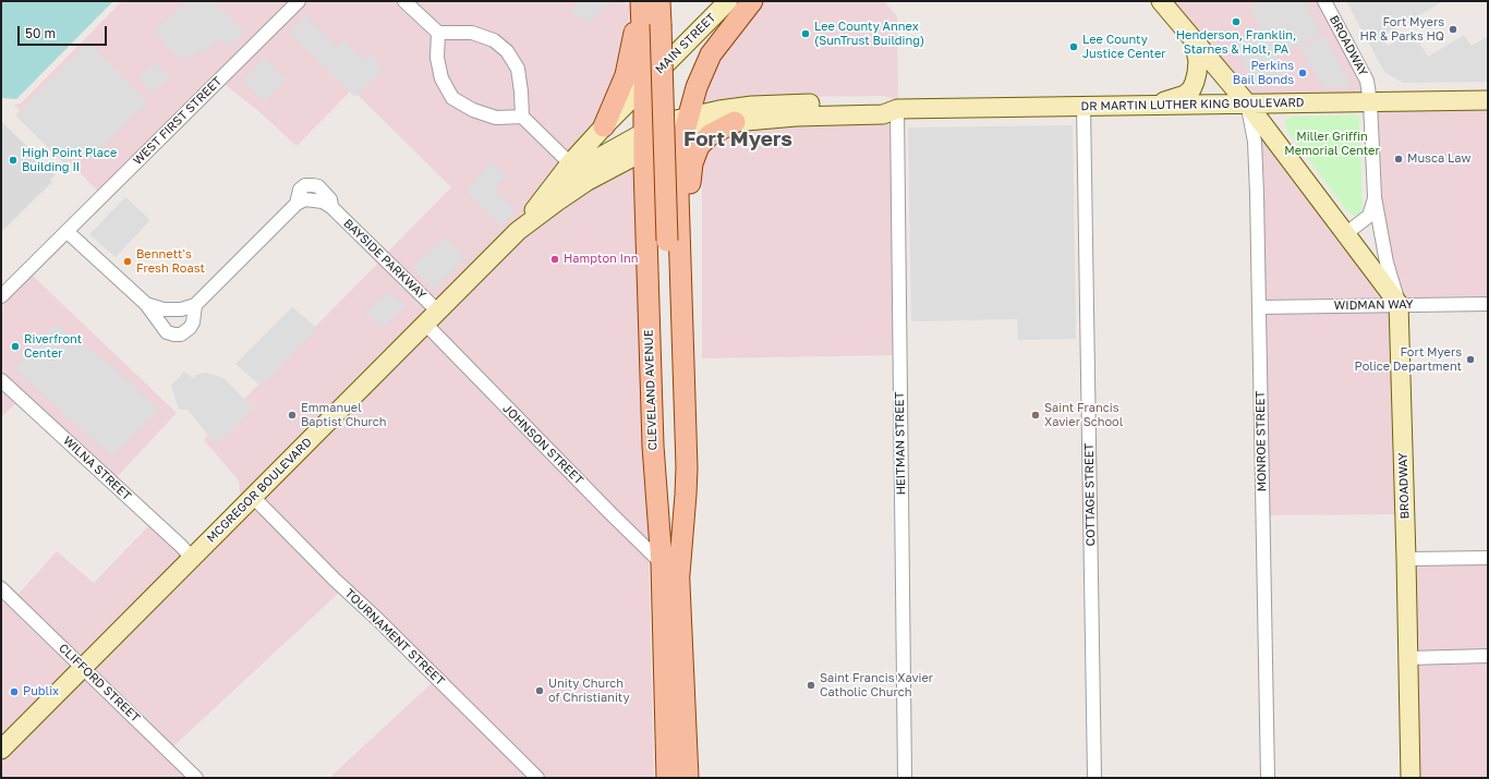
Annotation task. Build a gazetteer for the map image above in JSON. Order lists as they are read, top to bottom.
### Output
{
  "streets": {
    "main road": [
      "MAIN STREET",
      "BROADWAY",
      "DR MARTIN LUTHER KING BOULEVARD",
      "CLEVELAND AVENUE",
      "MCGREGOR BOULEVARD"
    ],
    "street": [
      "WEST FIRST STREET",
      "BAYSIDE PARKWAY",
      "WIDMAN WAY",
      "MONROE STREET",
      "HEITMAN STREET",
      "JOHNSON STREET",
      "WILNA STREET",
      "COTTAGE STREET",
      "TOURNAMENT STREET",
      "CLIFFORD STREET"
    ]
  },
  "crossings": [
    ["MAIN STREET", "CLEVELAND AVENUE"],
    ["MAIN STREET", "MCGREGOR BOULEVARD"],
    ["BROADWAY", "DR MARTIN LUTHER KING BOULEVARD"],
    ["BROADWAY", "WIDMAN WAY"],
    ["DR MARTIN LUTHER KING BOULEVARD", "CLEVELAND AVENUE"],
    ["DR MARTIN LUTHER KING BOULEVARD", "MONROE STREET"],
    ["DR MARTIN LUTHER KING BOULEVARD", "HEITMAN STREET"],
    ["DR MARTIN LUTHER KING BOULEVARD", "MCGREGOR BOULEVARD"],
    ["DR MARTIN LUTHER KING BOULEVARD", "COTTAGE STREET"],
    ["BAYSIDE PARKWAY", "JOHNSON STREET"],
    ["BAYSIDE PARKWAY", "MCGREGOR BOULEVARD"],
    ["WIDMAN WAY", "MONROE STREET"],
    ["CLEVELAND AVENUE", "JOHNSON STREET"],
    ["CLEVELAND AVENUE", "MCGREGOR BOULEVARD"],
    ["JOHNSON STREET", "MCGREGOR BOULEVARD"],
    ["WILNA STREET", "MCGREGOR BOULEVARD"],
    ["MCGREGOR BOULEVARD", "TOURNAMENT STREET"],
    ["MCGREGOR BOULEVARD", "CLIFFORD STREET"]
  ],
  "districts": ["Fort Myers"],
  "parks": ["Miller Griffin Memorial Center"],
  "places": [
    "Henderson, Franklin, Starnes & Holt, PA",
    "Fort Myers HR & Parks HQ",
    "Lee County Annex (SunTrust Building)",
    "Lee County Justice Center",
    "Perkins Bail Bonds",
    "Musca Law",
    "High Point Place Building II",
    "Hampton Inn",
    "Bennett's Fresh Roast",
    "Riverfront Center",
    "Fort Myers Police Department",
    "Emmanuel Baptist Church",
    "Saint Francis Xavier School",
    "Saint Francis Xavier Catholic Church",
    "Unity Church of Christianity",
    "Publix"
  ],
  "scale_bar": "50 m"
}
